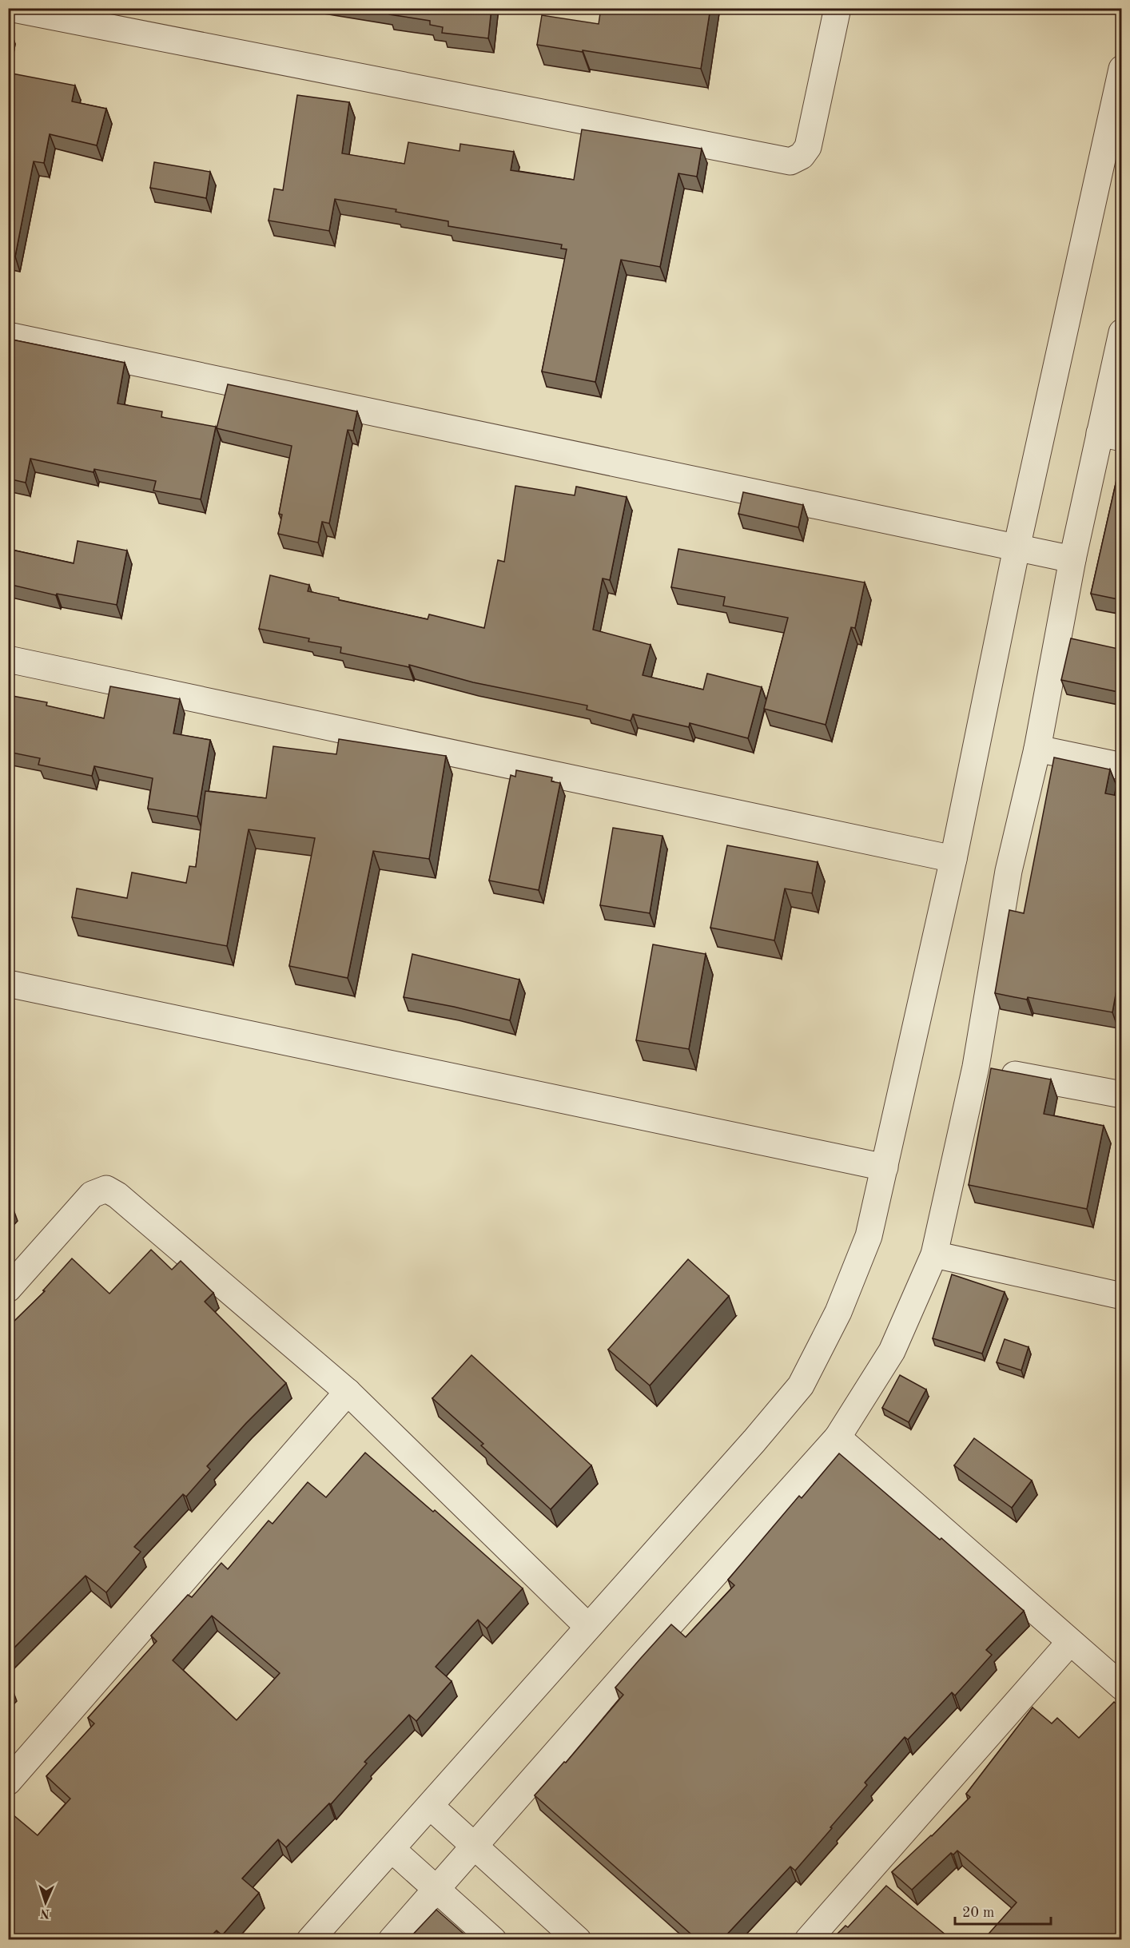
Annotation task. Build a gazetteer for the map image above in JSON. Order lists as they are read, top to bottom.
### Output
{
  "scale_bar": "20 m",
  "north": "bottom"
}
